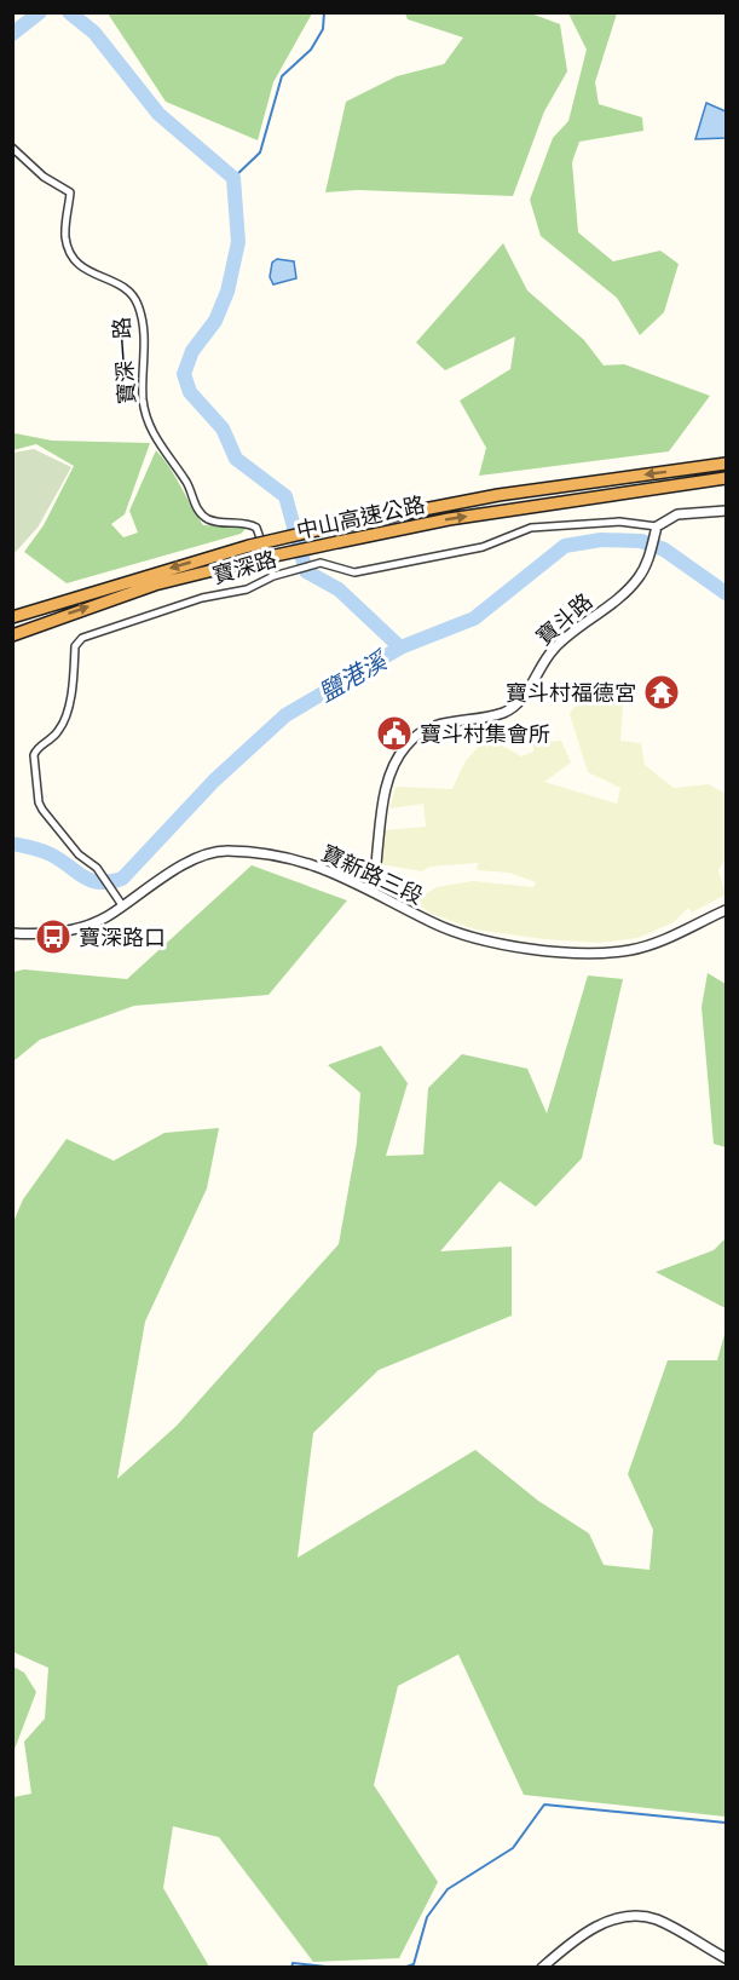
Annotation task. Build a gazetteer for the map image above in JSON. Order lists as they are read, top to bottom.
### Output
{
  "streets": {
    "highway": ["中山高速公路"],
    "street": [
      "寶深一路",
      "寶深路",
      "寶斗路",
      "寶新路三段"
    ]
  },
  "crossings": [
    ["寶深一路", "寶深路"],
    ["寶深路", "寶斗路"],
    ["寶深路", "寶新路三段"],
    ["寶斗路", "寶新路三段"]
  ],
  "water": ["鹽港溪"],
  "places": {
    "temple": ["寶斗村福德宮"],
    "public building": ["寶斗村集會所"],
    "bus stop": ["寶深路口"]
  }
}
